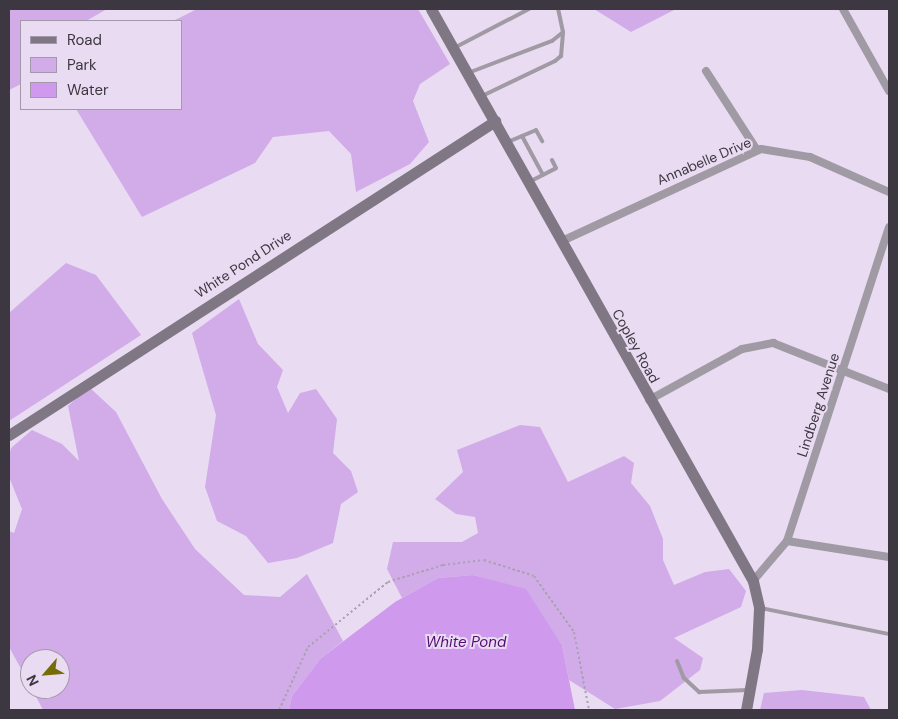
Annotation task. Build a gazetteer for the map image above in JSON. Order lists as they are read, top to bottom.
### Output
{
  "streets": {
    "main road": ["White Pond Drive", "Copley Road"],
    "street": ["Annabelle Drive", "Lindberg Avenue"]
  },
  "crossings": [
    ["Annabelle Drive", "Copley Road"],
    ["White Pond Drive", "Copley Road"],
    ["Copley Road", "Lindberg Avenue"]
  ],
  "water": ["White Pond"],
  "legend": ["Road", "Park", "Water"],
  "north": "bottom left"
}
